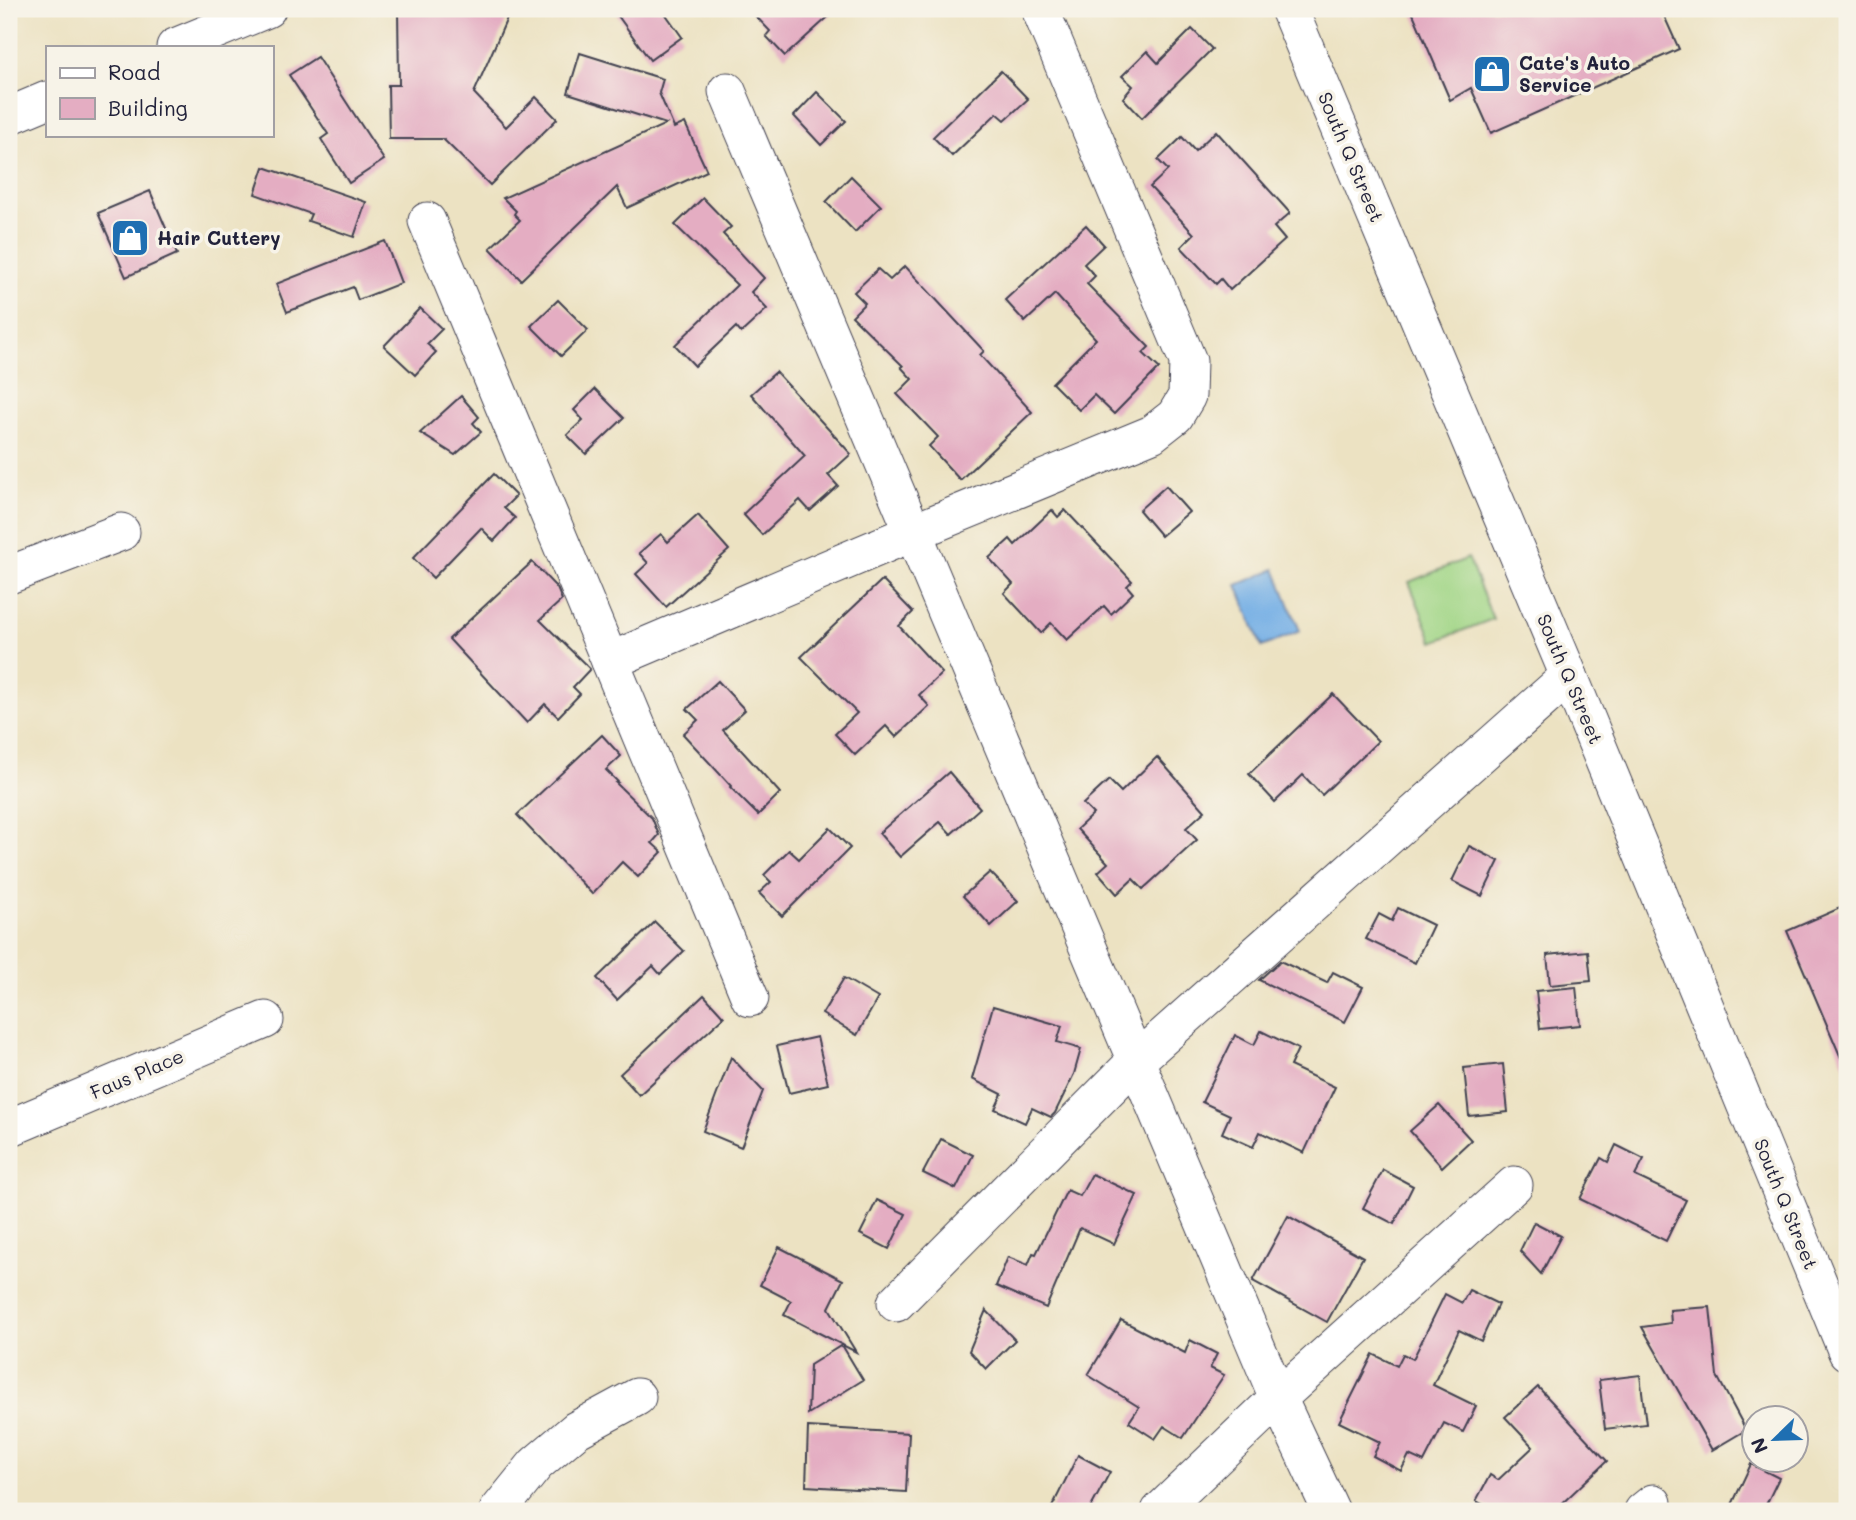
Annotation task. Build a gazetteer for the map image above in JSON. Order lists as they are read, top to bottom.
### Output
{
  "streets": {
    "street": ["South Q Street", "Faus Place"]
  },
  "places": {
    "shop": ["Cate's Auto Service", "Hair Cuttery"]
  },
  "legend": ["Road", "Building"],
  "north": "bottom left"
}
